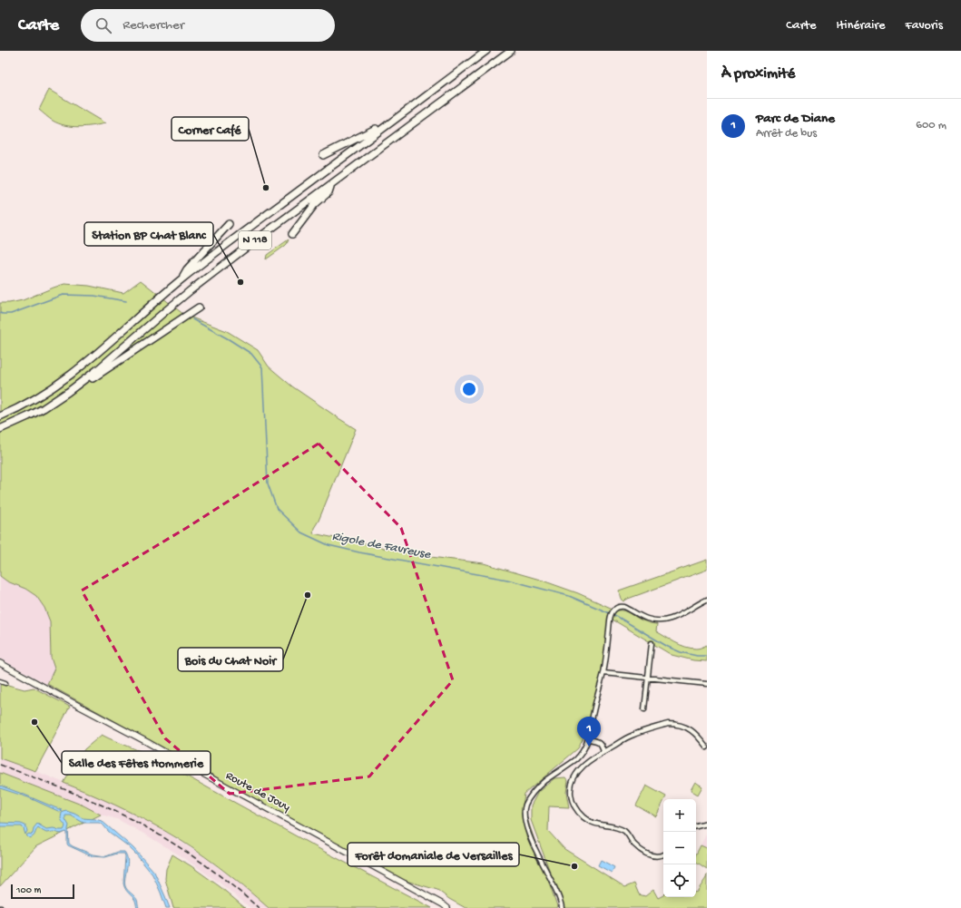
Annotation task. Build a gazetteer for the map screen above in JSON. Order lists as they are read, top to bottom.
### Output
{
  "streets": {
    "highway": ["N 118"],
    "main road": ["Route de Jouy"]
  },
  "water": ["Rigole de Favreuse"],
  "places": [
    "Corner Café",
    "Station BP Chat Blanc",
    "Bois du Chat Noir",
    "Salle des Fêtes Hommerie",
    "Forêt domaniale de Versailles"
  ],
  "scale_bar": "100 m",
  "page": {
    "header": "Carte",
    "search": "Rechercher",
    "nav": ["Carte", "Itinéraire", "Favoris"],
    "heading": "À proximité",
    "list": [
      {
        "mark": "1",
        "name": "Parc de Diane",
        "note": "Arrêt de bus",
        "value": "600 m"
      }
    ],
    "pins": "1",
    "map_buttons": ["+", "−"],
    "scale": "100 m"
  }
}
